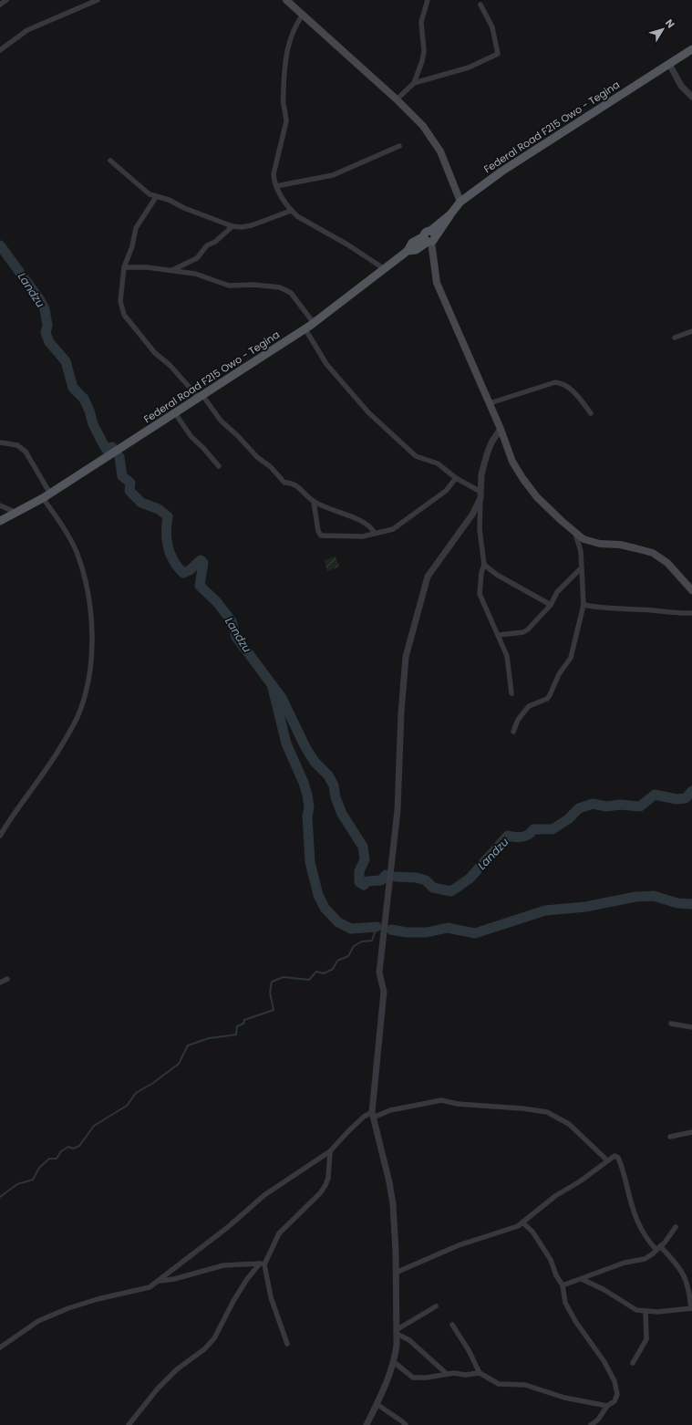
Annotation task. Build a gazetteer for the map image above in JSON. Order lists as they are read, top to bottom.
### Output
{
  "streets": {
    "main road": ["Federal Road F215 Owo - Tegina"]
  },
  "water": ["Landzu"],
  "north": "top right"
}
